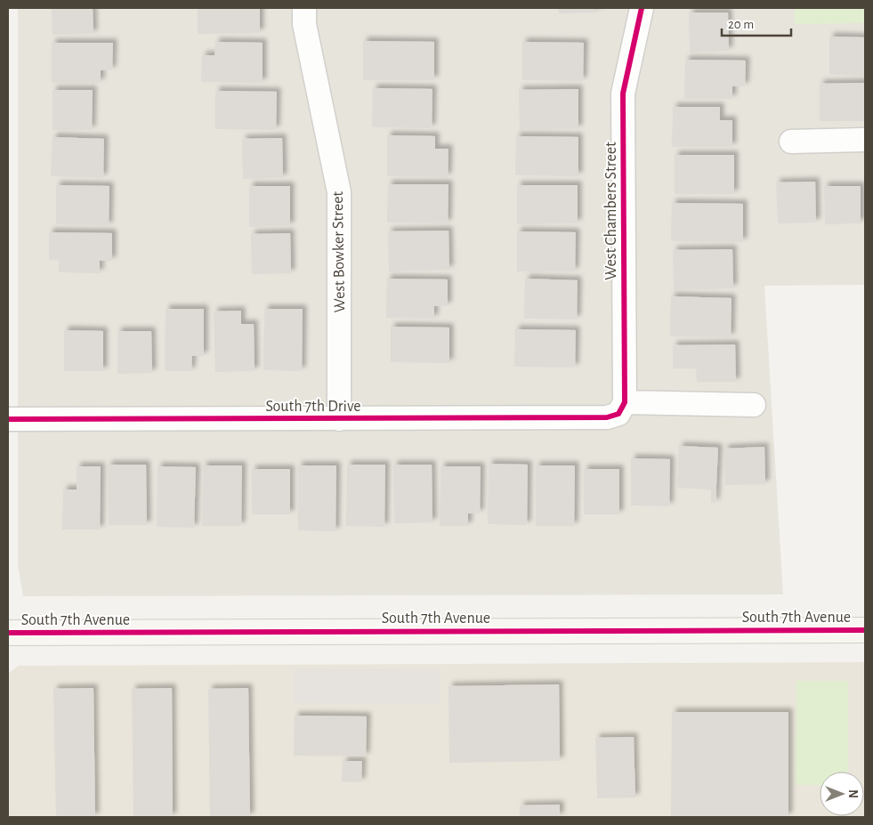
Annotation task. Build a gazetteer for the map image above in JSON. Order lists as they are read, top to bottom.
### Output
{
  "streets": {
    "main road": ["South 7th Avenue"],
    "street": ["West Chambers Street", "West Bowker Street", "South 7th Drive"]
  },
  "crossings": [
    ["West Chambers Street", "South 7th Drive"],
    ["West Bowker Street", "South 7th Drive"]
  ],
  "scale_bar": "20 m",
  "north": "right"
}
